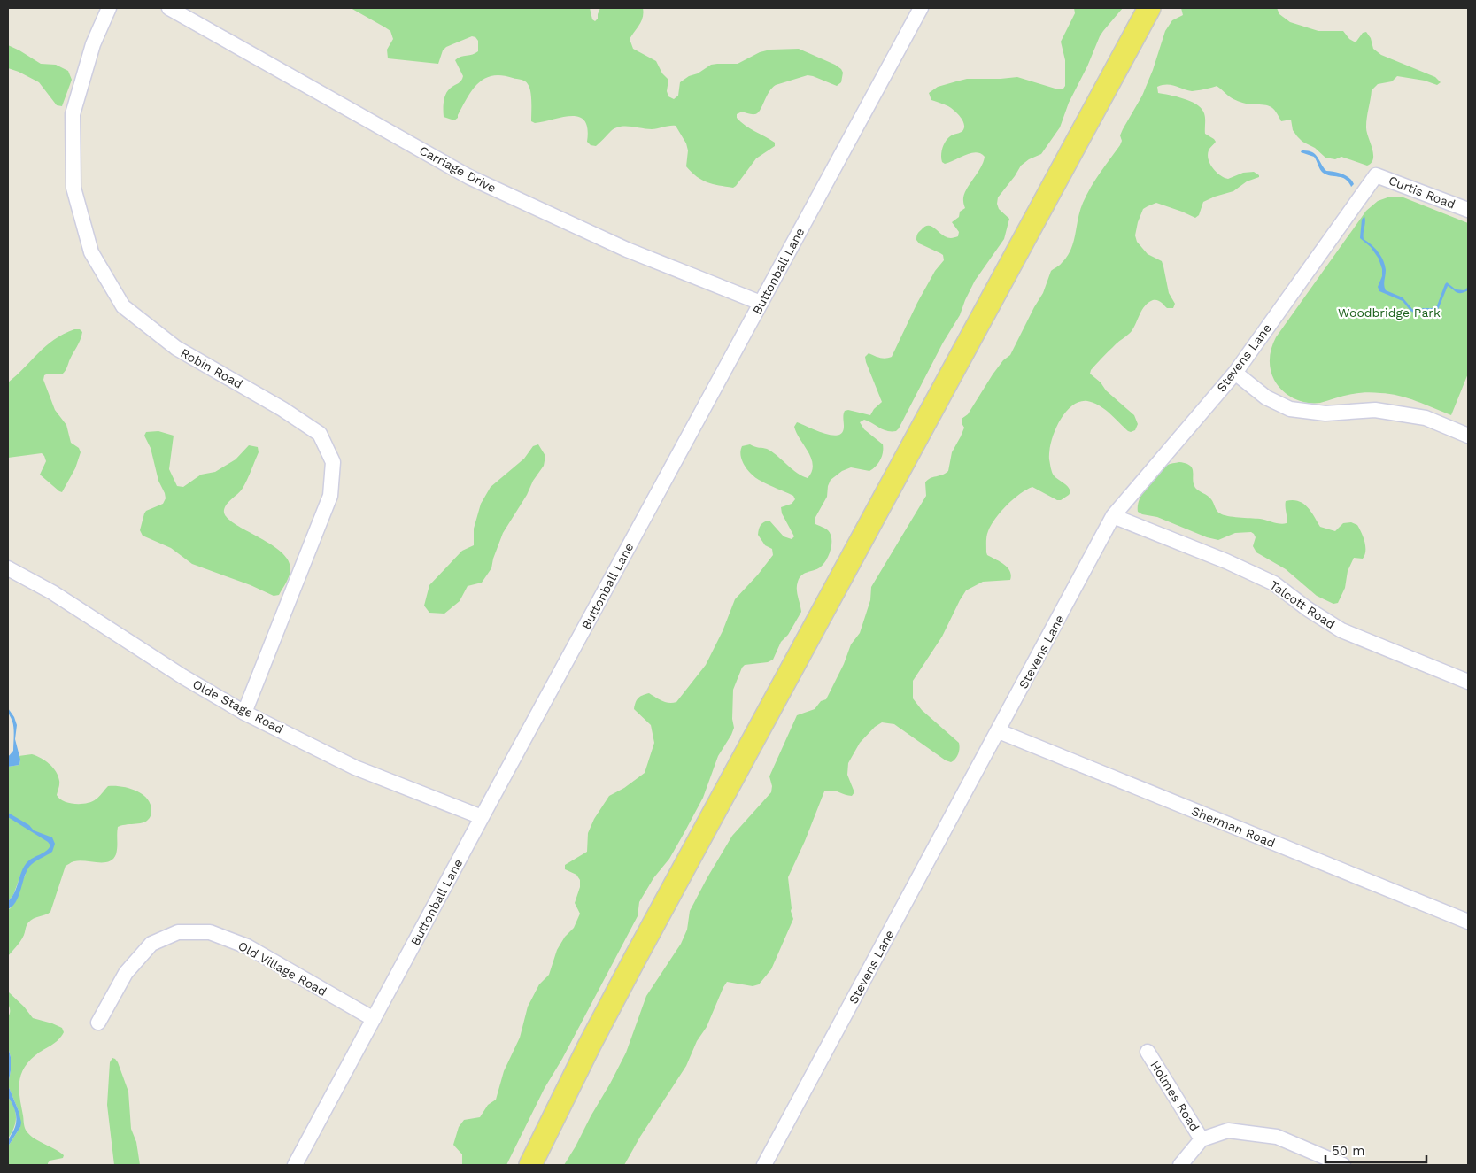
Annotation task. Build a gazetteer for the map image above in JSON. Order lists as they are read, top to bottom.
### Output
{
  "streets": {
    "street": [
      "Carriage Drive",
      "Curtis Road",
      "Buttonball Lane",
      "Stevens Lane",
      "Robin Road",
      "Talcott Road",
      "Olde Stage Road",
      "Sherman Road",
      "Old Village Road",
      "Holmes Road"
    ]
  },
  "crossings": [
    ["Carriage Drive", "Buttonball Lane"],
    ["Curtis Road", "Stevens Lane"],
    ["Buttonball Lane", "Olde Stage Road"],
    ["Buttonball Lane", "Old Village Road"],
    ["Stevens Lane", "Talcott Road"],
    ["Stevens Lane", "Sherman Road"],
    ["Robin Road", "Olde Stage Road"]
  ],
  "parks": ["Woodbridge Park"],
  "scale_bar": "50 m"
}
